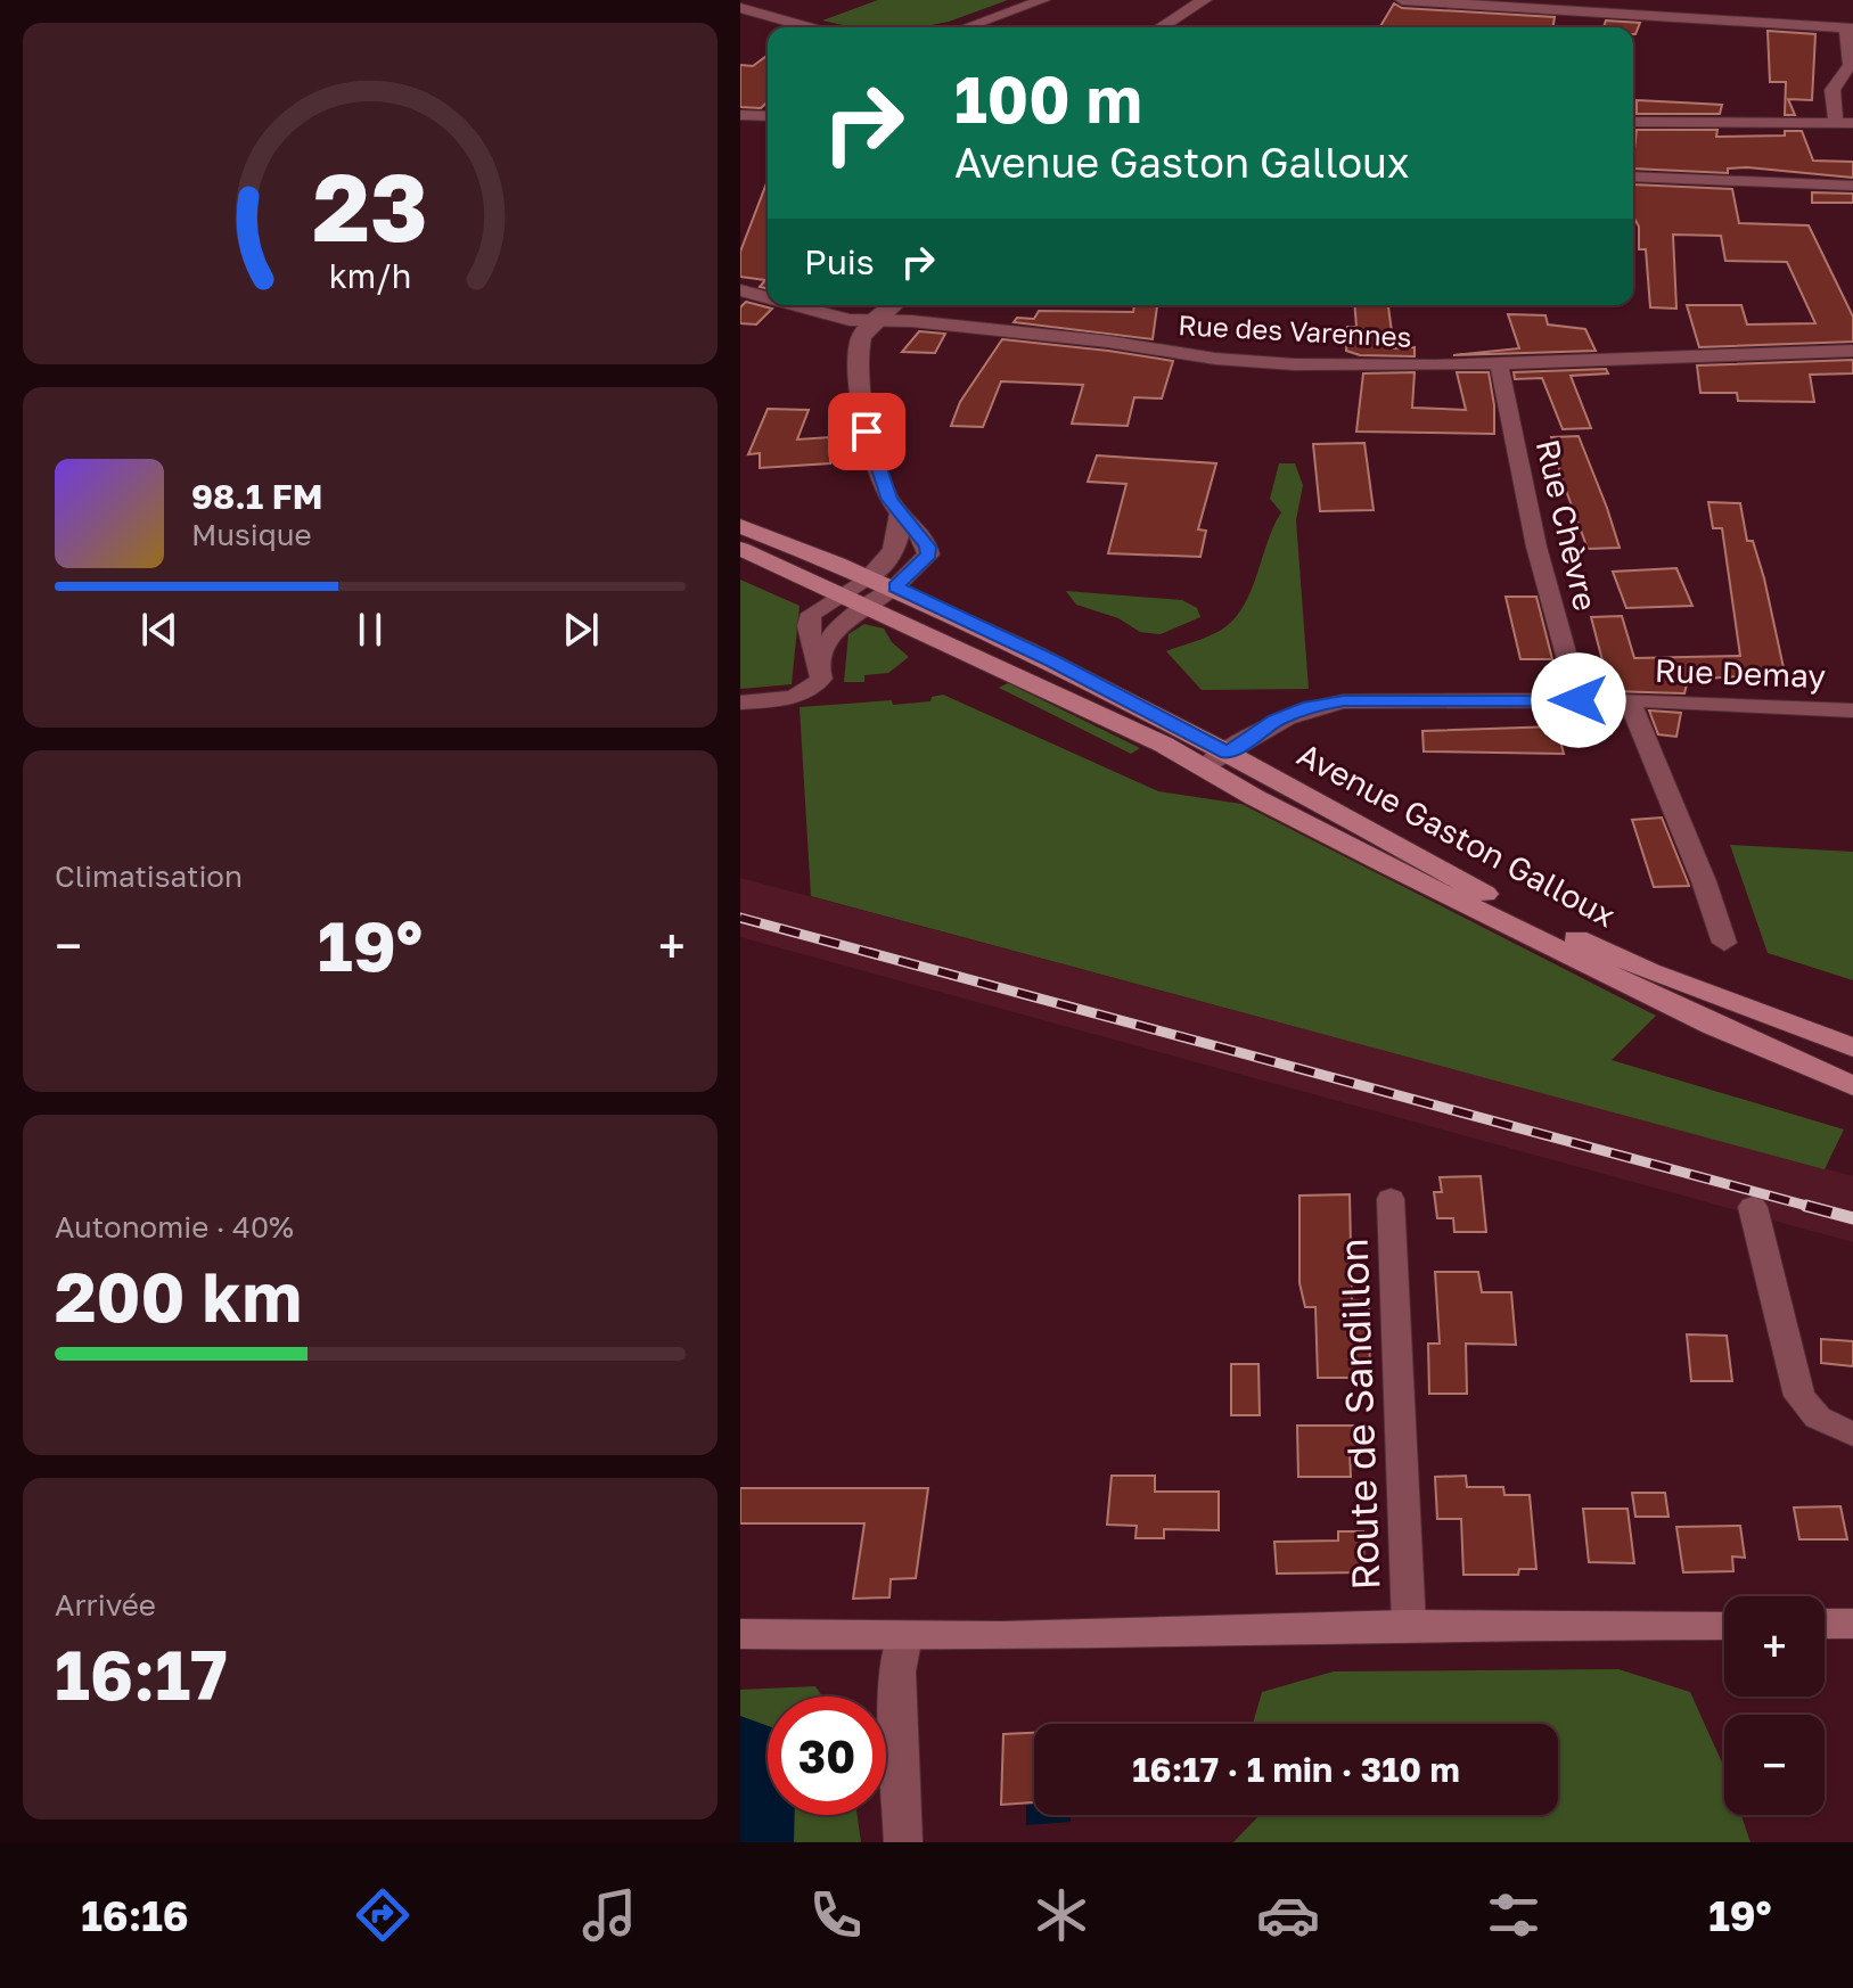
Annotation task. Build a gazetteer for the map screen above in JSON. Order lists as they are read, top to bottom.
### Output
{
  "streets": {
    "main road": ["Avenue Gaston Galloux"],
    "street": [
      "Rue des Varennes",
      "Rue Chèvre",
      "Rue Demay",
      "Route de Sandillon"
    ]
  },
  "crossings": [
    ["Rue des Varennes", "Rue Chèvre"],
    ["Rue Chèvre", "Rue Demay"],
    ["Rue Demay", "Avenue Gaston Galloux"]
  ],
  "page": {
    "turn": ["100 m", "Avenue Gaston Galloux"],
    "then": "Puis",
    "song": ["98.1 FM", "Musique"],
    "tile": [
      "Climatisation",
      ["Autonomie · 40%", "200 km"],
      ["Arrivée", "16:17"]
    ],
    "heat": ["−", "19°", "+"],
    "map_buttons": ["+", "−"],
    "limit": "30",
    "trip": "16:17 · 1 min · 310 m",
    "tabs": ["16:16", "19°"],
    "gauge": ["23", "km/h"]
  }
}
